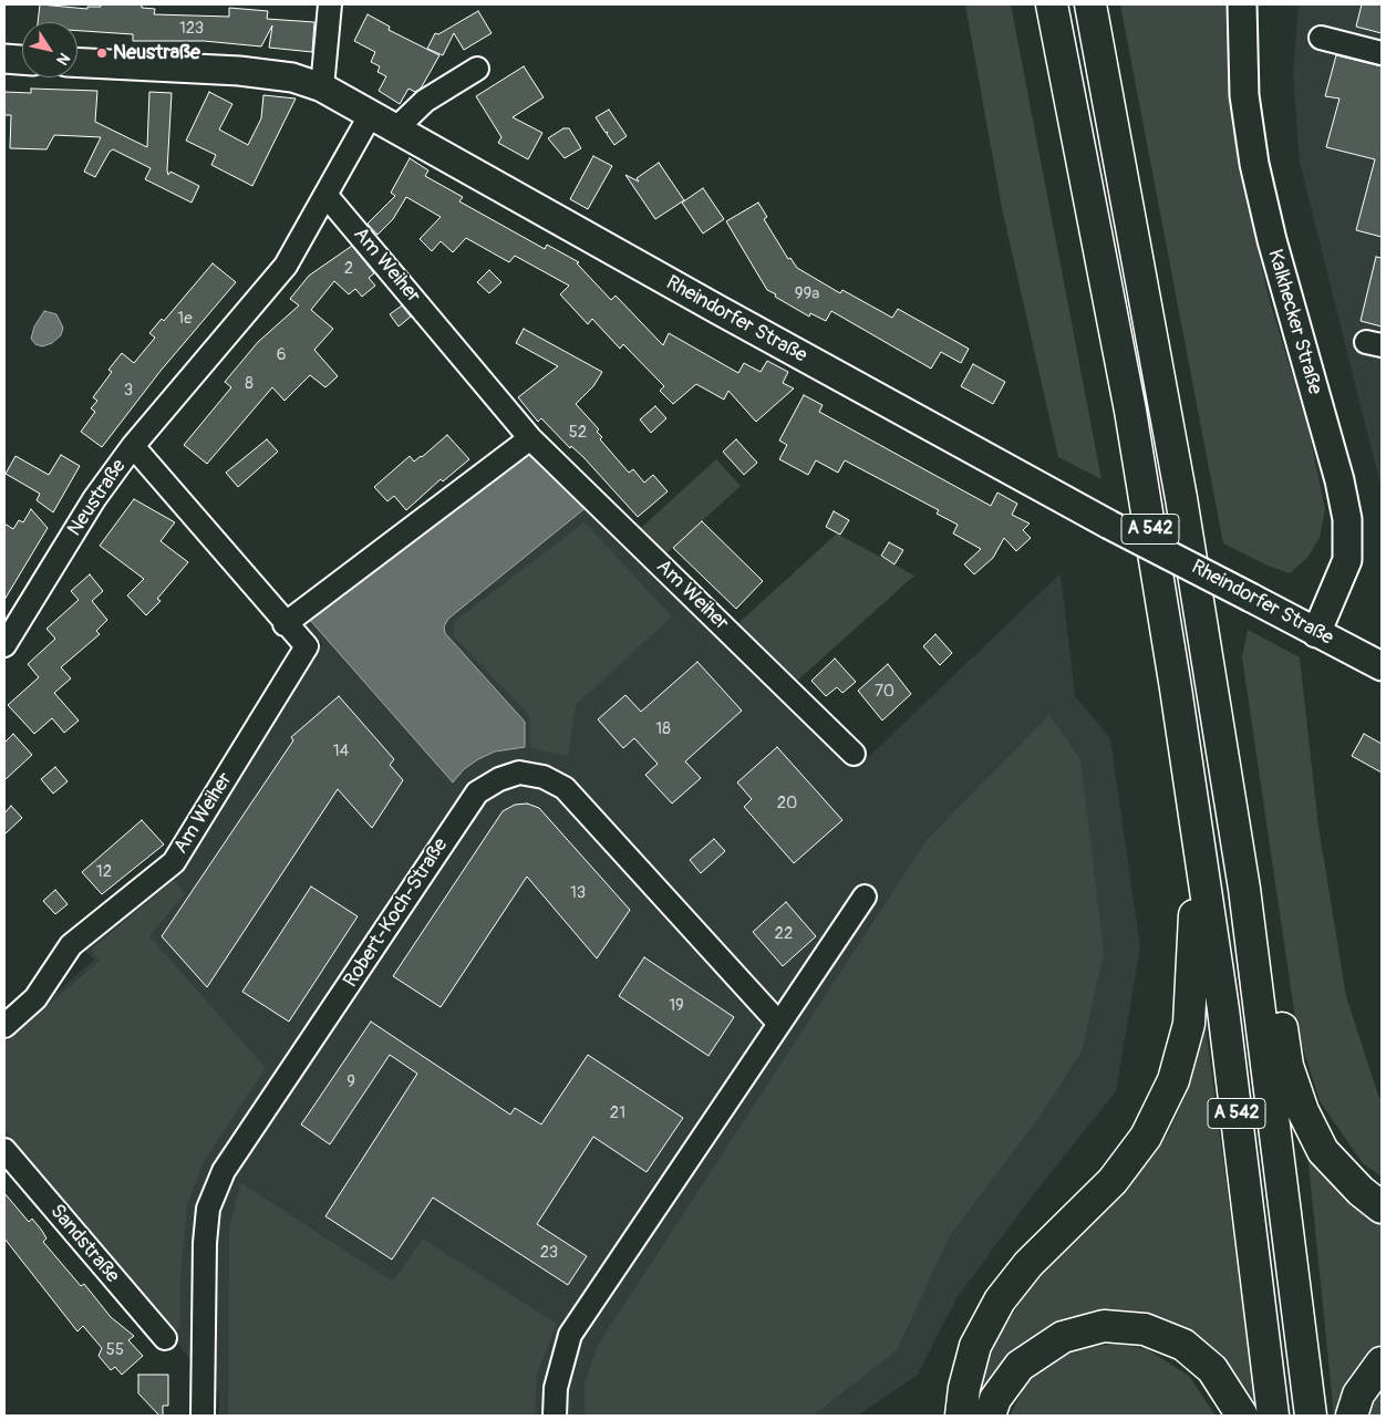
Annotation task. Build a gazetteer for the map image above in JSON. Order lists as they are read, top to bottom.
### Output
{
  "streets": {
    "highway": ["A 542"],
    "main road": ["Rheindorfer Straße", "Kalkhecker Straße"],
    "street": [
      "Am Weiher",
      "Neustraße",
      "Robert-Koch-Straße",
      "Sandstraße"
    ]
  },
  "crossings": [
    ["Am Weiher", "Neustraße"],
    ["Rheindorfer Straße", "Kalkhecker Straße"],
    ["Rheindorfer Straße", "Neustraße"]
  ],
  "places": ["Neustraße"],
  "house_numbers": [
    "123",
    "2",
    "99a",
    "1e",
    "6",
    "8",
    "3",
    "52",
    "70",
    "18",
    "14",
    "20",
    "12",
    "13",
    "22",
    "19",
    "9",
    "21",
    "23",
    "55"
  ],
  "north": "bottom right"
}
